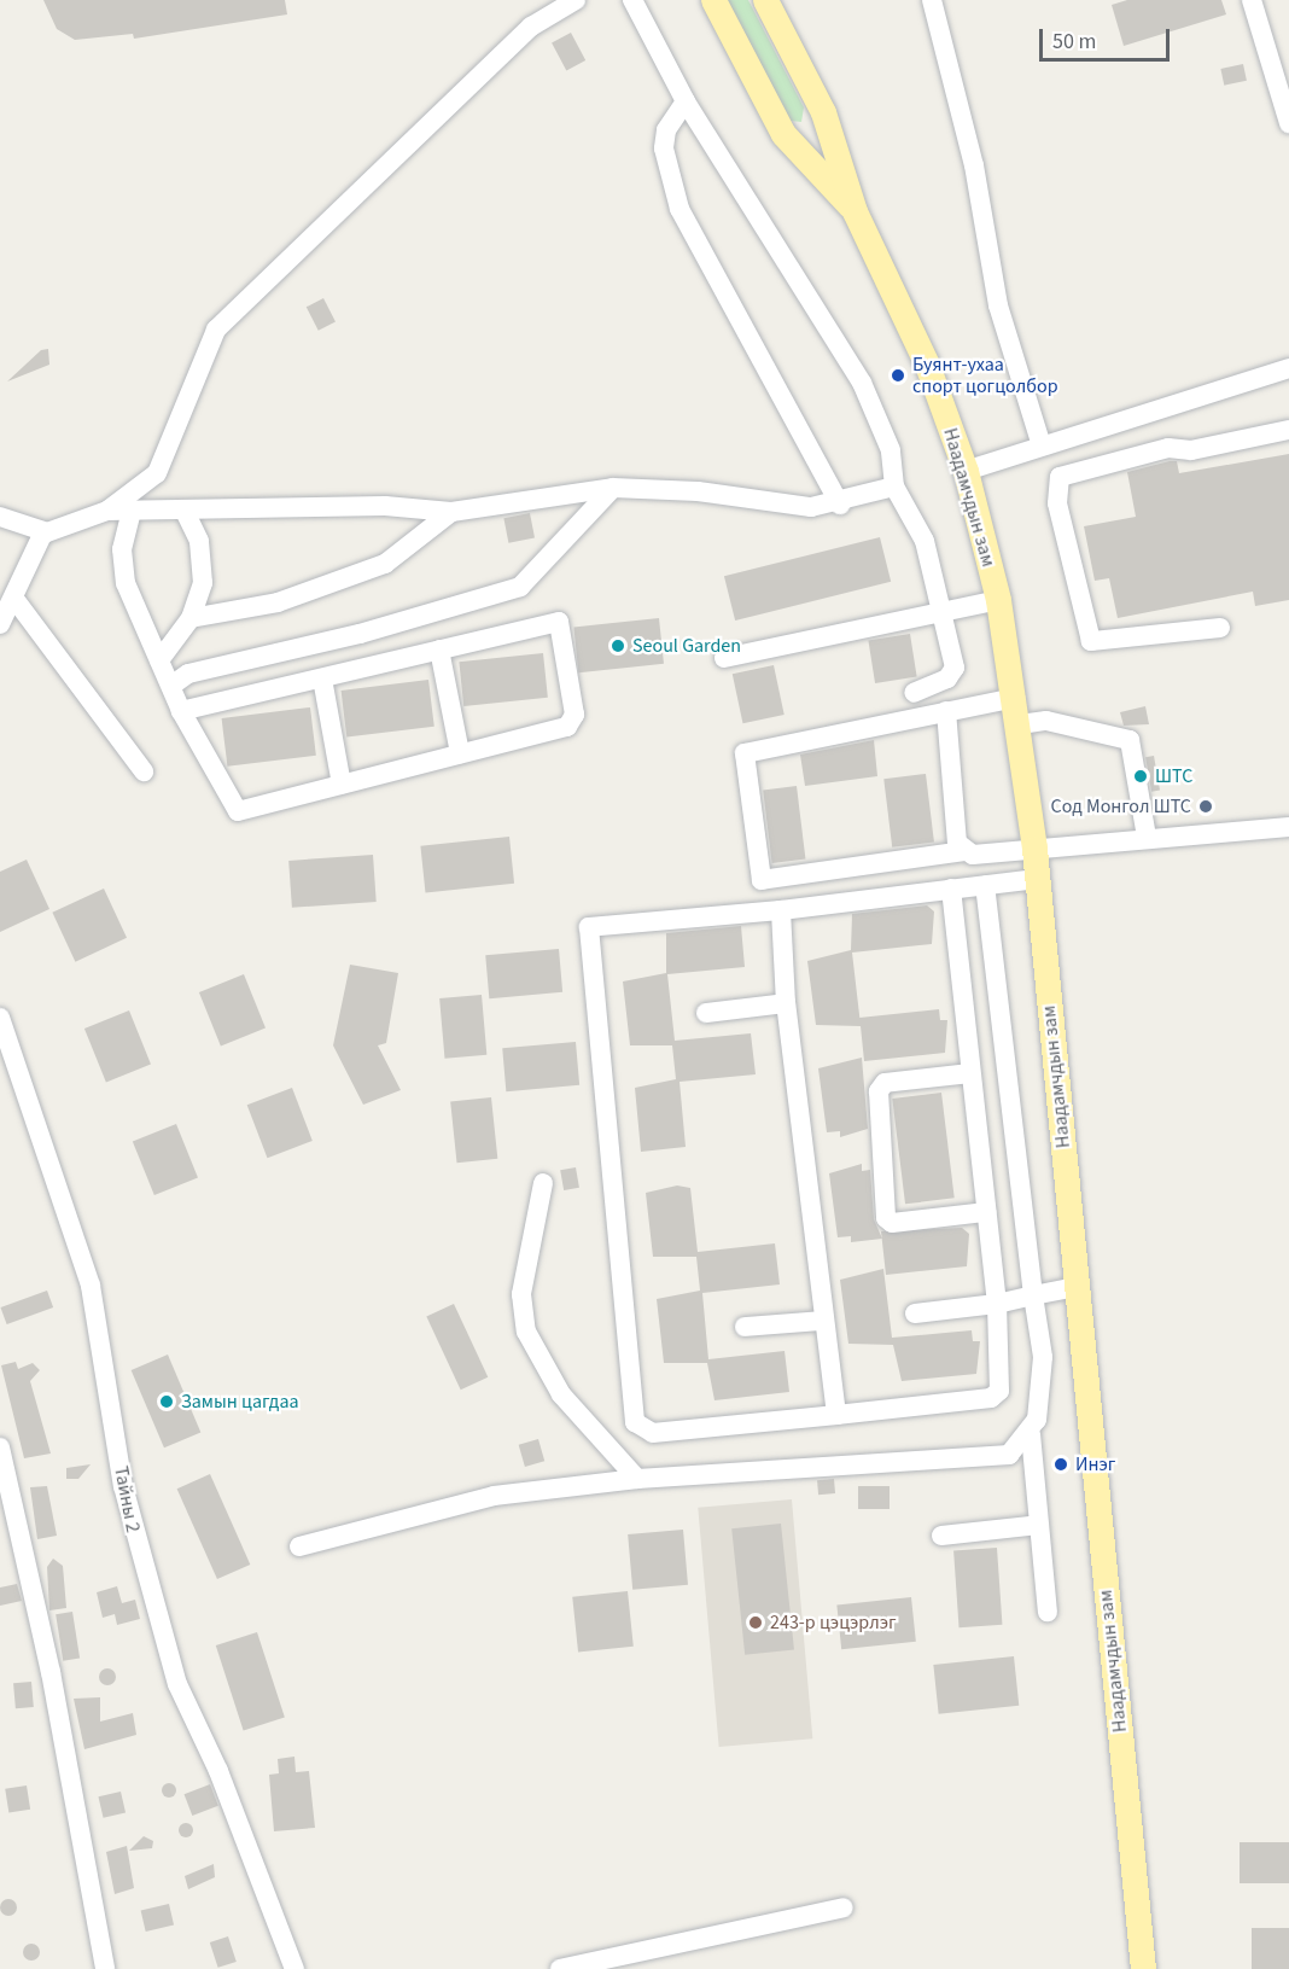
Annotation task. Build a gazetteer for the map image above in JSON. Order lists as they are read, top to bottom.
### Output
{
  "streets": {
    "main road": ["Наадамчдын зам"],
    "street": ["Тайны 2"]
  },
  "places": [
    "Буянт-ухаа спорт цогцолбор",
    "Seoul Garden",
    "ШТС",
    "Сод Монгол ШТС",
    "Замын цагдаа",
    "Инэг",
    "243-р цэцэрлэг"
  ],
  "scale_bar": "50 m"
}
